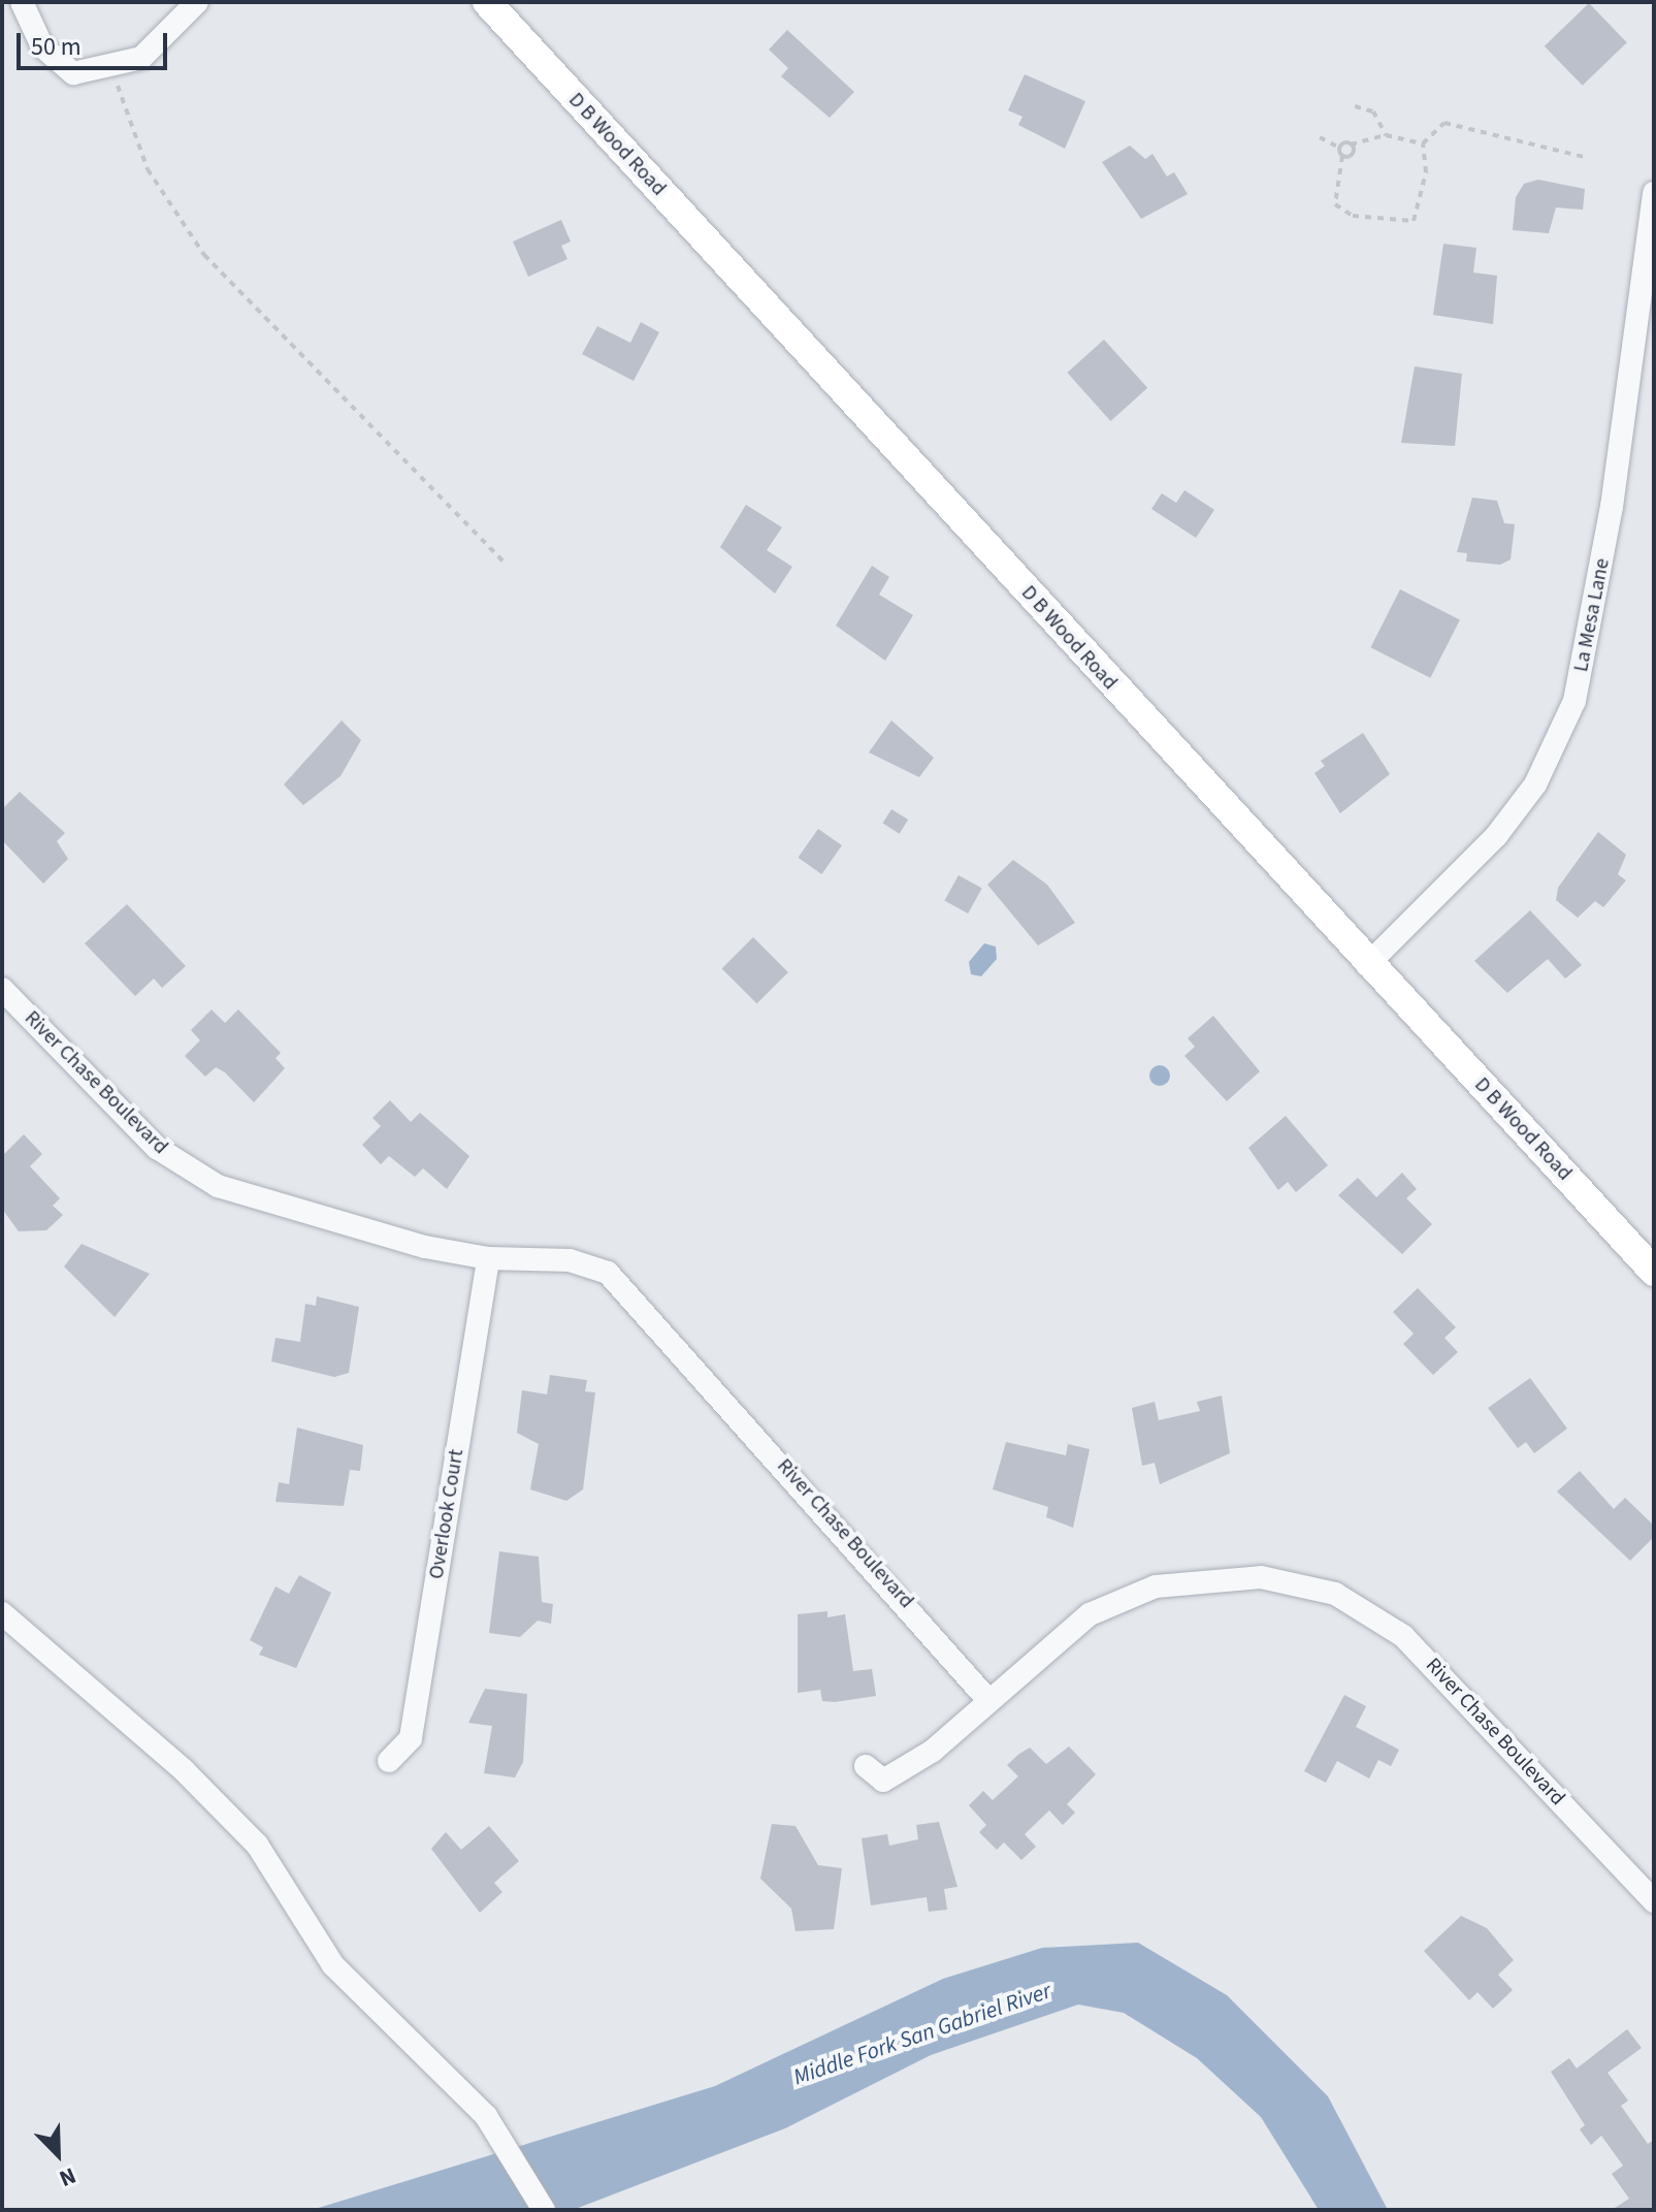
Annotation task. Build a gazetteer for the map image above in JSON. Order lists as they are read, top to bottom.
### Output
{
  "streets": {
    "main road": ["D B Wood Road"],
    "street": ["La Mesa Lane", "River Chase Boulevard", "Overlook Court"]
  },
  "crossings": [
    ["D B Wood Road", "La Mesa Lane"],
    ["River Chase Boulevard", "Overlook Court"]
  ],
  "water": ["Middle Fork San Gabriel River"],
  "scale_bar": "50 m",
  "north": "bottom right"
}
